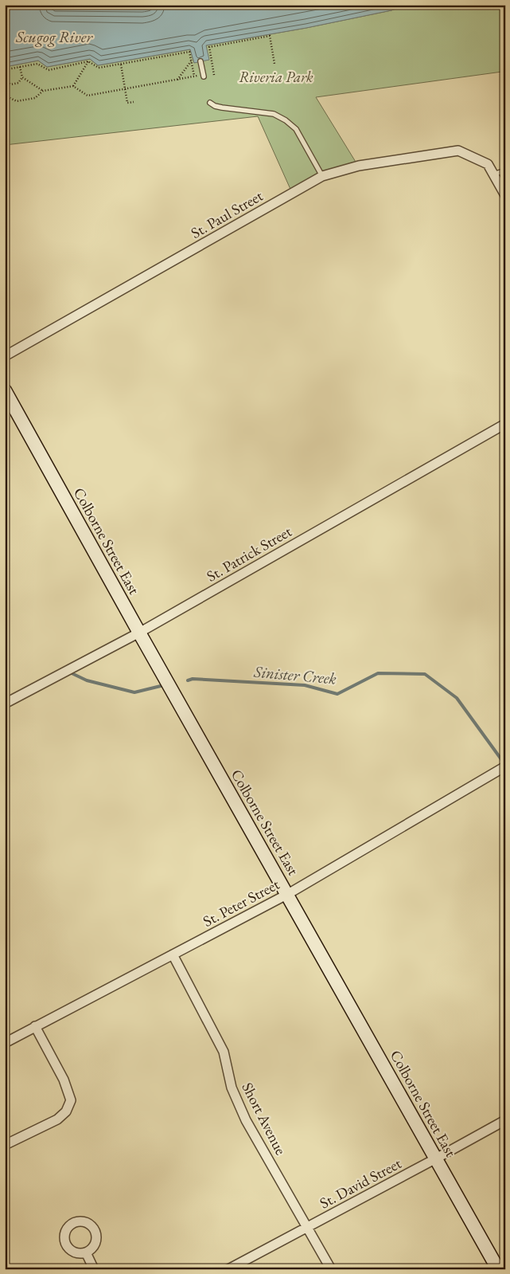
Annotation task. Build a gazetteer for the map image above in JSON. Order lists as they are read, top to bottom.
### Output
{
  "streets": {
    "main road": ["Colborne Street East"],
    "street": [
      "St. Paul Street",
      "St. Patrick Street",
      "St. Peter Street",
      "Short Avenue",
      "St. David Street"
    ]
  },
  "crossings": [
    ["Colborne Street East", "St. Patrick Street"],
    ["Colborne Street East", "St. Peter Street"],
    ["Colborne Street East", "St. David Street"],
    ["St. Peter Street", "Short Avenue"],
    ["Short Avenue", "St. David Street"]
  ],
  "water": ["Scugog River", "Sinister Creek"],
  "parks": ["Riveria Park"]
}
